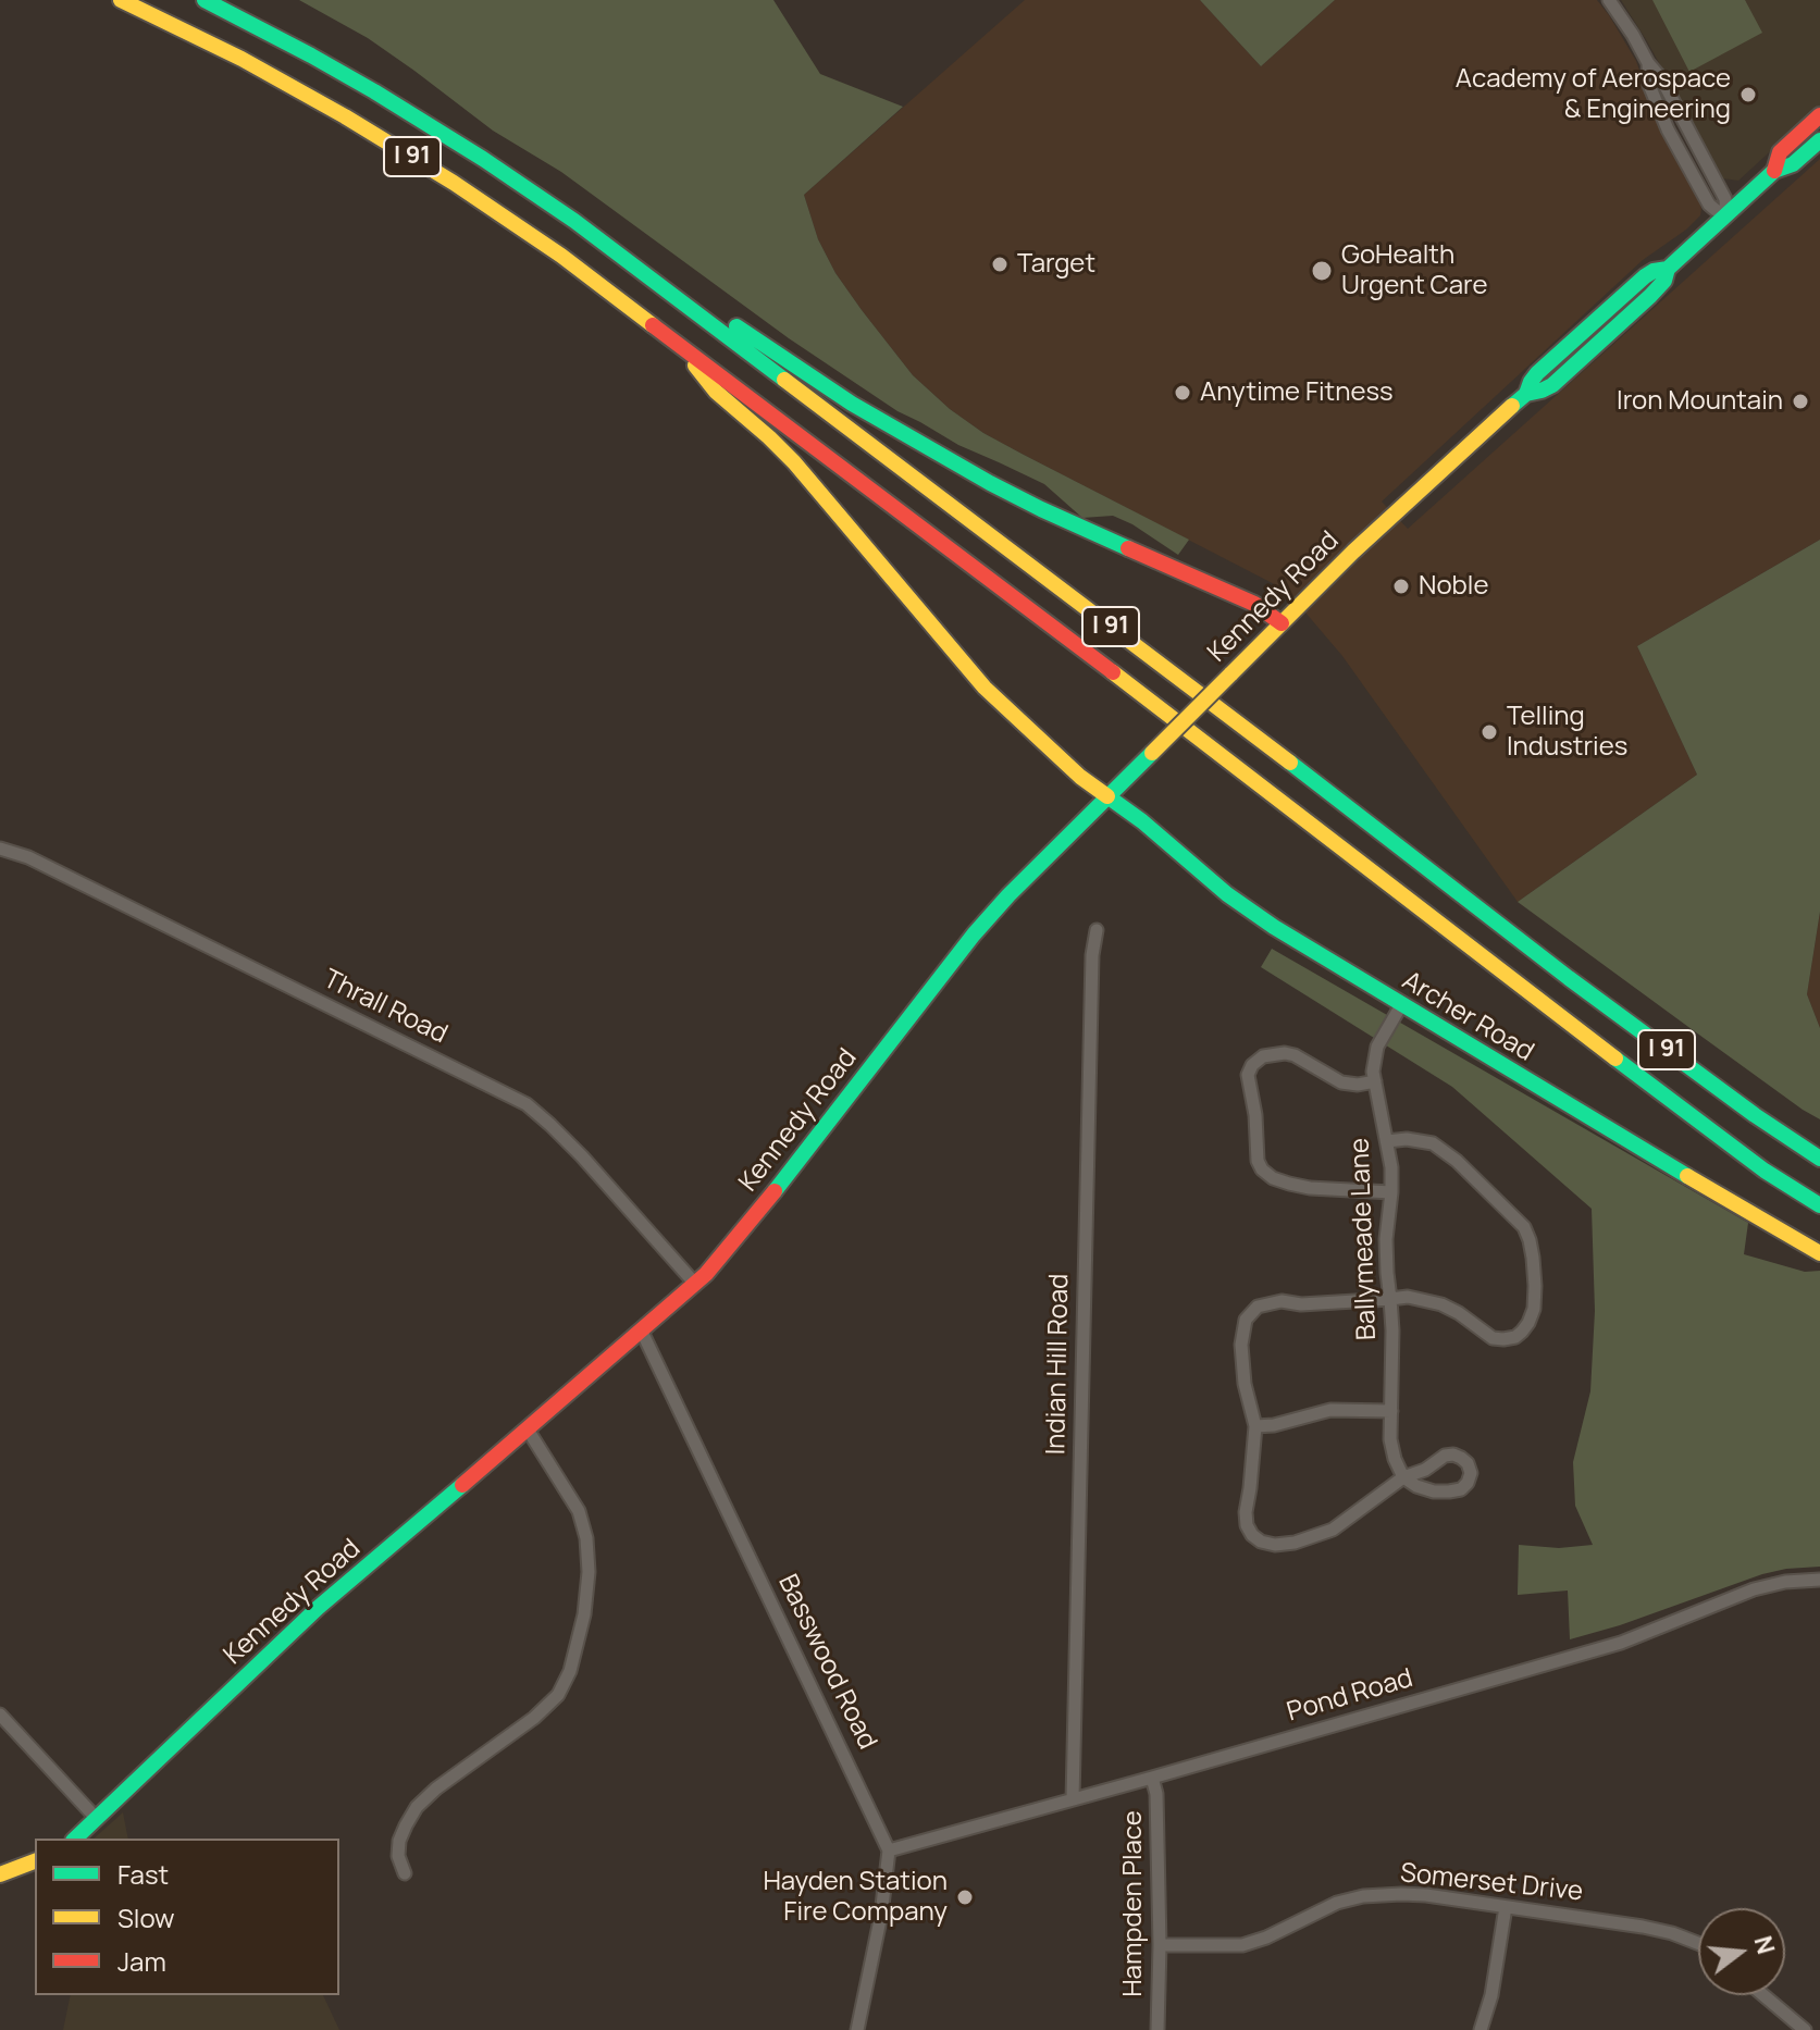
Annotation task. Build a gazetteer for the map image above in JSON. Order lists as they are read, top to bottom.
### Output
{
  "streets": {
    "main road": ["I 91", "Kennedy Road", "Archer Road"],
    "street": [
      "Thrall Road",
      "Ballymeade Lane",
      "Indian Hill Road",
      "Basswood Road",
      "Pond Road",
      "Somerset Drive",
      "Hampden Place"
    ]
  },
  "crossings": [
    ["I 91", "Archer Road"],
    ["Kennedy Road", "Thrall Road"],
    ["Kennedy Road", "Archer Road"],
    ["Kennedy Road", "Basswood Road"],
    ["Archer Road", "Ballymeade Lane"],
    ["Indian Hill Road", "Pond Road"],
    ["Basswood Road", "Pond Road"],
    ["Pond Road", "Hampden Place"],
    ["Somerset Drive", "Hampden Place"]
  ],
  "places": [
    "Academy of Aerospace & Engineering",
    "Target",
    "GoHealth Urgent Care",
    "Anytime Fitness",
    "Iron Mountain",
    "Noble",
    "Telling Industries",
    "Hayden Station Fire Company"
  ],
  "legend": ["Fast", "Slow", "Jam"],
  "north": "right"
}
